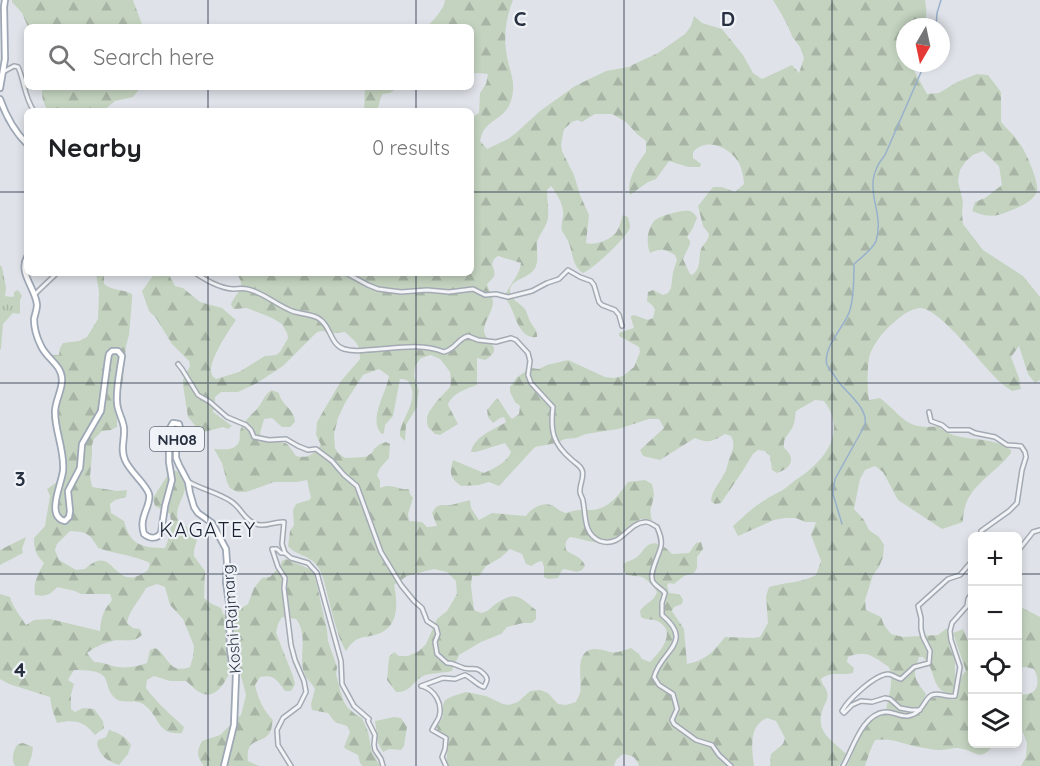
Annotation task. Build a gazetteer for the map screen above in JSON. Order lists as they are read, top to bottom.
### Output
{
  "streets": {
    "main road": ["NH08", "Koshi Rajmarg"]
  },
  "crossings": [
    ["NH08", "Koshi Rajmarg"]
  ],
  "districts": ["KAGATEY"],
  "north": "bottom",
  "page": {
    "search": "Search here",
    "heading": ["Nearby", "0 results"],
    "map_buttons": ["+", "−"]
  },
  "grid": {
    "columns": ["C", "D"],
    "rows": ["3", "4"]
  }
}
